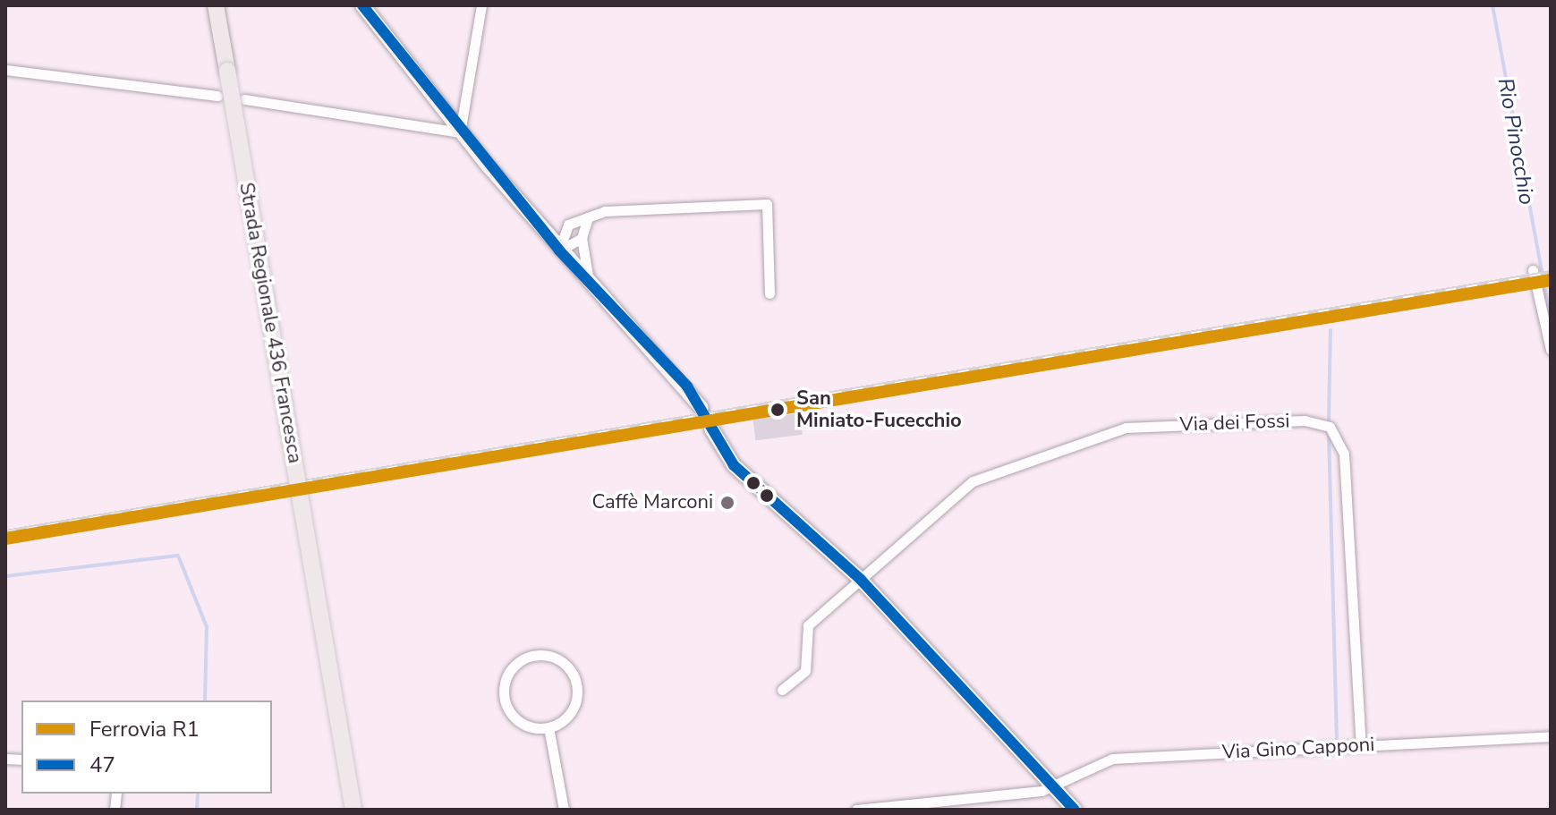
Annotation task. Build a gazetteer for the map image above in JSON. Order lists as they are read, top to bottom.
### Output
{
  "streets": {
    "main road": ["Strada Regionale 436 Francesca"],
    "street": ["Via dei Fossi", "Via Gino Capponi"]
  },
  "crossings": [
    ["Via dei Fossi", "Via Gino Capponi"]
  ],
  "water": ["Rio Pinocchio"],
  "places": ["San Miniato-Fucecchio", "Caffè Marconi"],
  "lines": ["transit line 47", "rail line R1"],
  "legend": ["Ferrovia R1", "47"]
}
